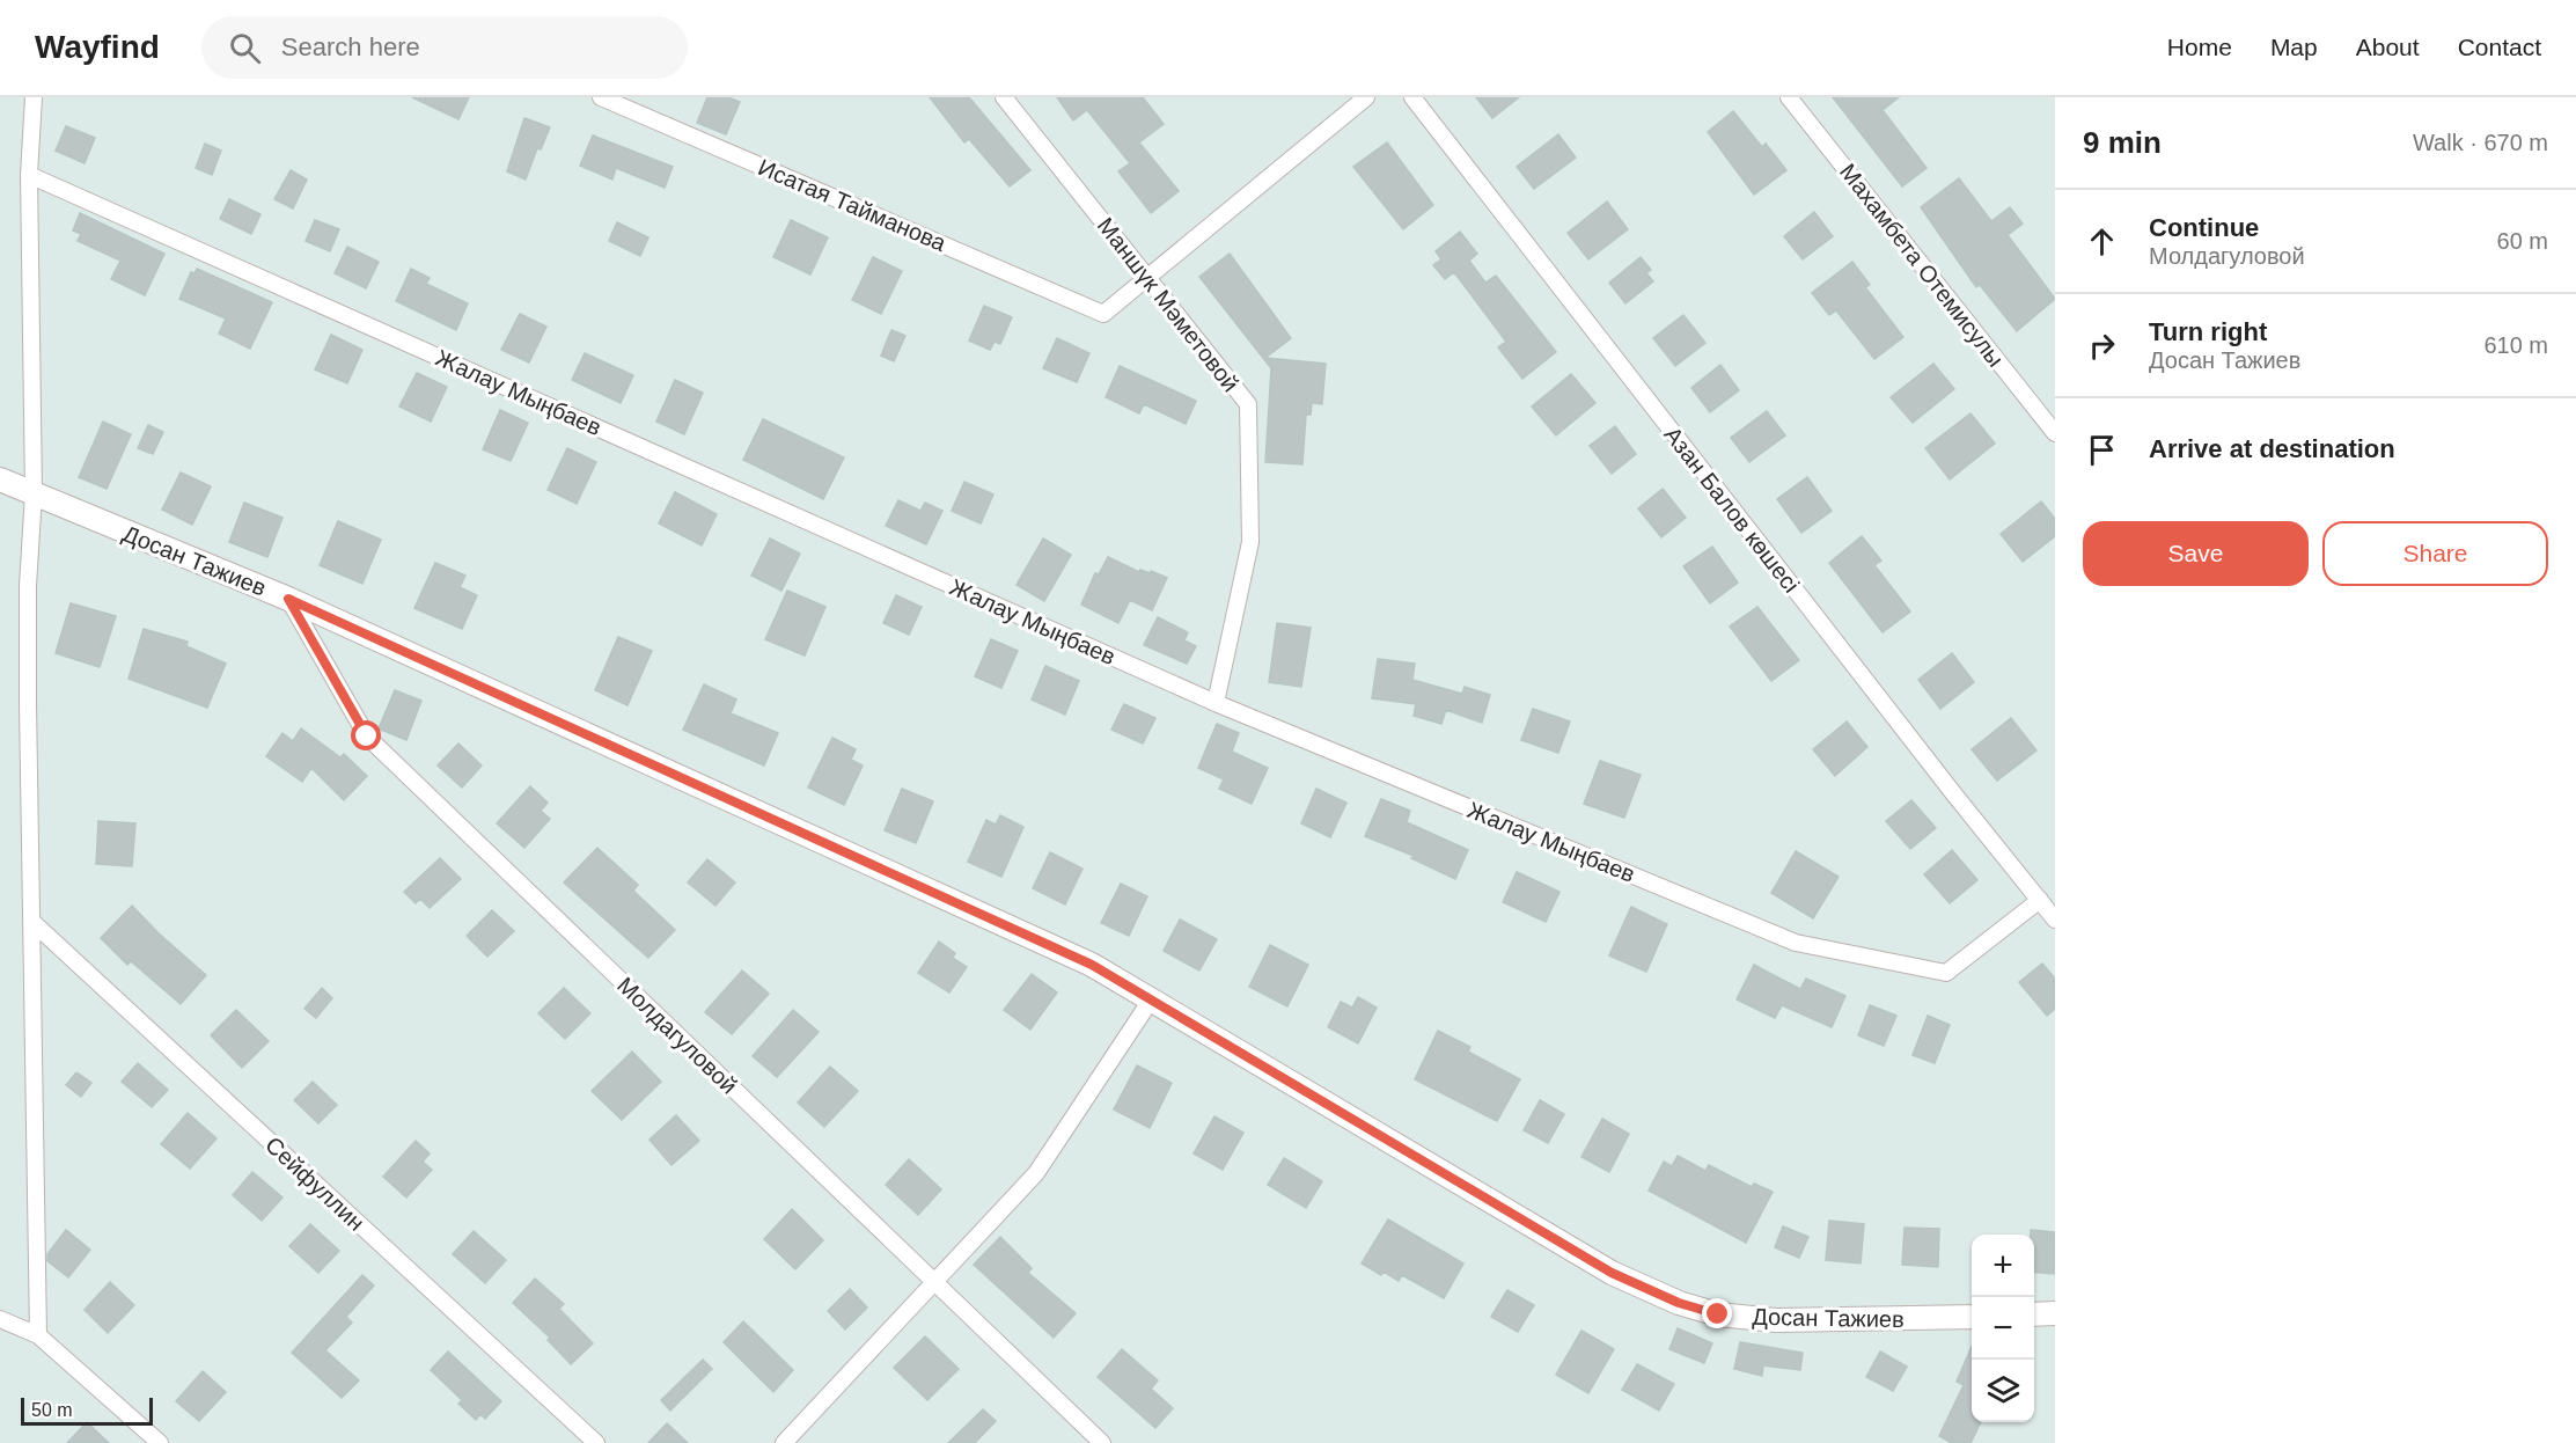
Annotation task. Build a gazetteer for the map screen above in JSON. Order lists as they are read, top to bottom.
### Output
{
  "streets": {
    "street": [
      "Исатая Тайманова",
      "Махамбета Отемисулы",
      "Маншүк Мәметовой",
      "Жалау Мыңбаев",
      "Азан Балов көшесі",
      "Досан Тажиев",
      "Молдагуловой",
      "Сейфуллин"
    ]
  },
  "crossings": [
    ["Исатая Тайманова", "Маншүк Мәметовой"],
    ["Маншүк Мәметовой", "Жалау Мыңбаев"],
    ["Жалау Мыңбаев", "Азан Балов көшесі"],
    ["Досан Тажиев", "Молдагуловой"]
  ],
  "scale_bar": "50 m",
  "page": {
    "header": "Wayfind",
    "search": "Search here",
    "nav": [
      "Home",
      "Map",
      "About",
      "Contact"
    ],
    "heading": ["9 min", "Walk · 670 m"],
    "list": [
      ["Continue", "Молдагуловой", "60 m"],
      ["Turn right", "Досан Тажиев", "610 m"],
      "Arrive at destination"
    ],
    "buttons": ["Save", "Share"],
    "map_buttons": ["+", "−"],
    "scale": "50 m"
  }
}
